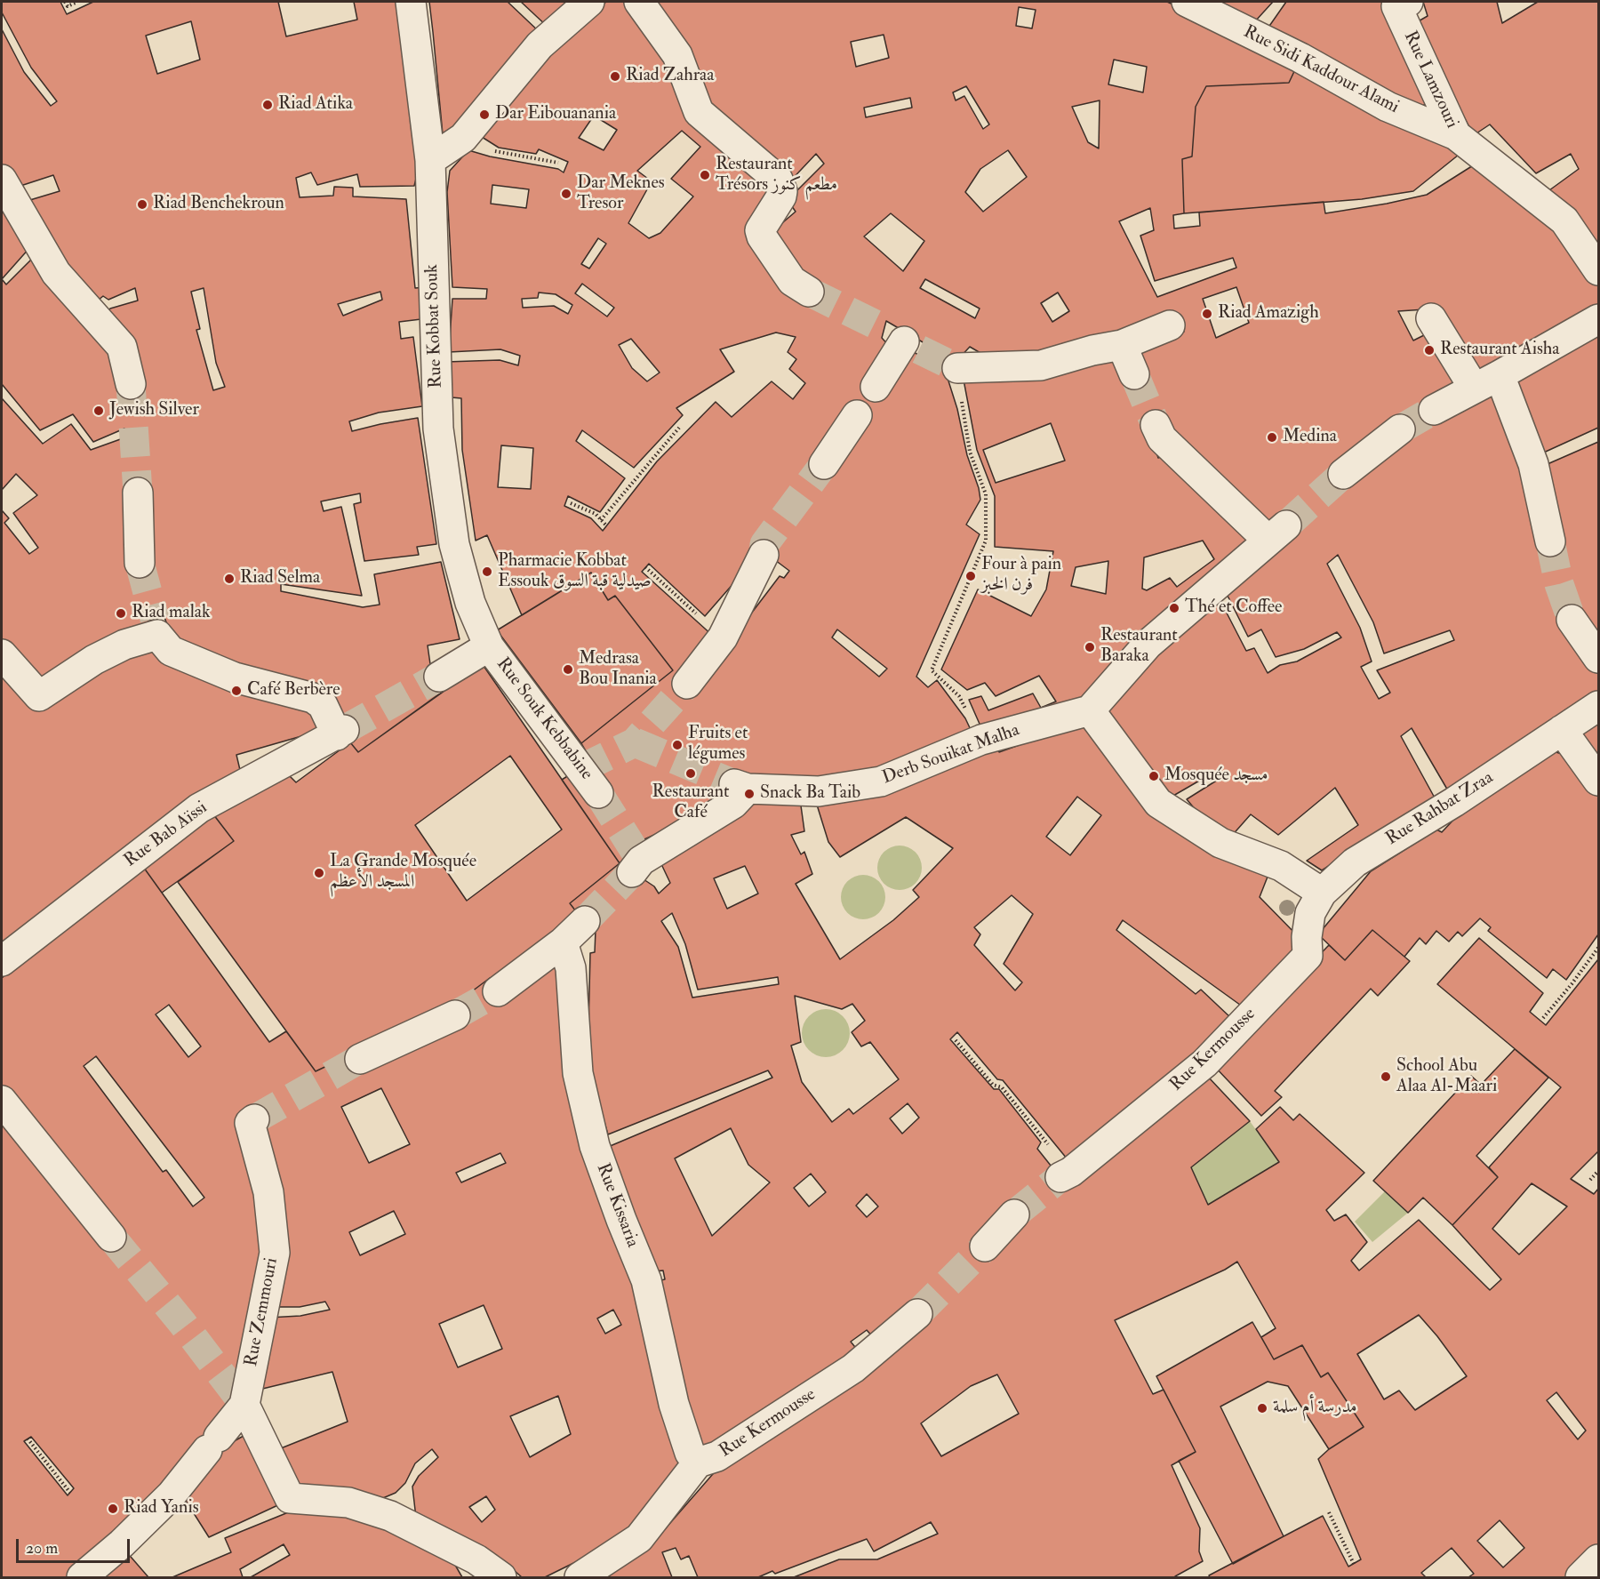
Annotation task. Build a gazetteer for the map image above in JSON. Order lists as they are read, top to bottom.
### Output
{
  "streets": {
    "street": [
      "Rue Sidi Kaddour Alami",
      "Rue Lamzouri",
      "Rue Kobbat Souk",
      "Rue Souk Kebbabine",
      "Derb Souikat Malha",
      "Rue Rahbat Zraa",
      "Rue Bab Aïssi",
      "Rue Kermousse",
      "Rue Kissaria",
      "Rue Zemmouri"
    ]
  },
  "crossings": [
    ["Rue Sidi Kaddour Alami", "Rue Lamzouri"],
    ["Rue Kobbat Souk", "Rue Souk Kebbabine"],
    ["Rue Rahbat Zraa", "Rue Kermousse"],
    ["Rue Kermousse", "Rue Kissaria"]
  ],
  "places": [
    "Riad Zahraa",
    "Riad Atika",
    "Dar Eibouanania",
    "Restaurant Trésors مطعم كنوز",
    "Dar Meknes Tresor",
    "Riad Benchekroun",
    "Riad Amazigh",
    "Restaurant Aisha",
    "Jewish Silver",
    "Medina",
    "Pharmacie Kobbat Essouk صيدلية قبة السوق",
    "Four à pain فرن الخبز",
    "Riad Selma",
    "Thé et Coffee",
    "Riad malak",
    "Restaurant Baraka",
    "Medrasa Bou Inania",
    "Café Berbère",
    "Fruits et légumes",
    "Restaurant Café",
    "Mosquée مسجد",
    "Snack Ba Taib",
    "La Grande Mosquée المسجد الأعظم",
    "School Abu Alaa Al-Maari",
    "مدرسة أم سلمة",
    "Riad Yanis"
  ],
  "scale_bar": "20 m"
}
